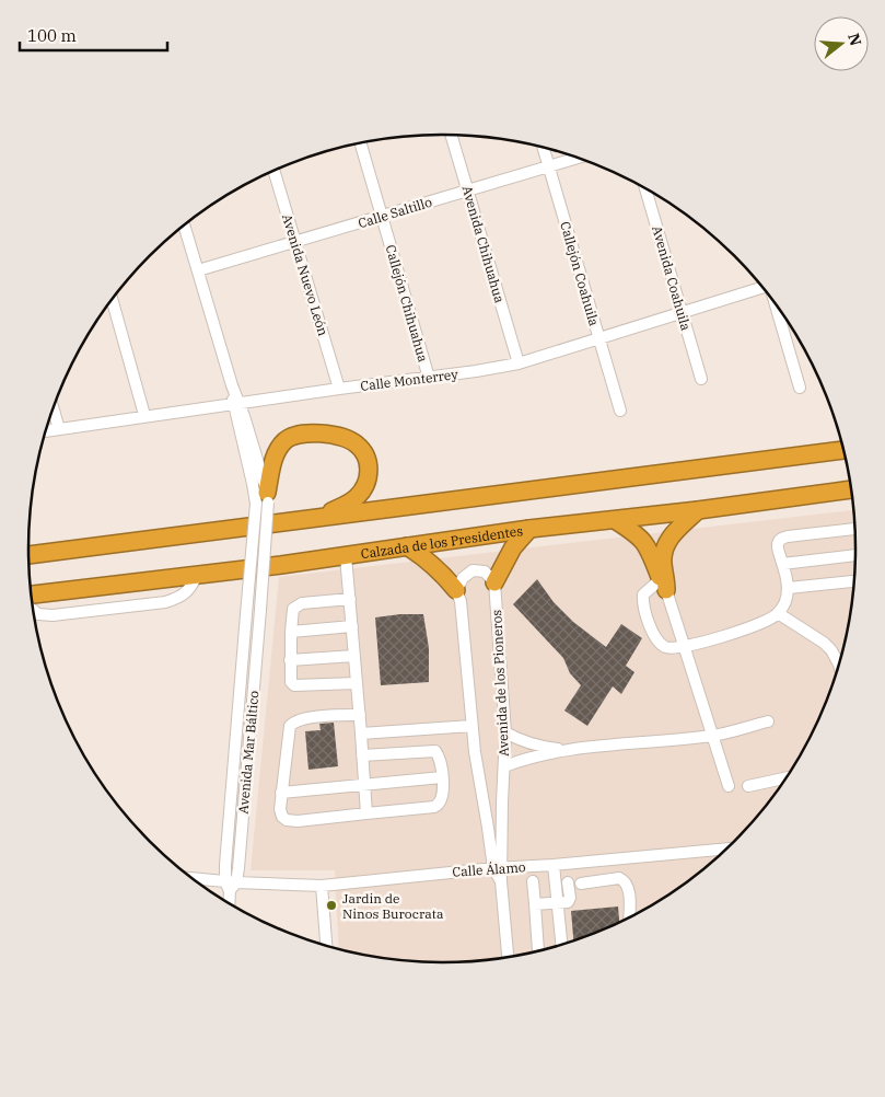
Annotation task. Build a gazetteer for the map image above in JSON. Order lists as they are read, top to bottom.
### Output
{
  "streets": {
    "highway": ["Calzada de los Presidentes"],
    "street": [
      "Calle Saltillo",
      "Avenida Chihuahua",
      "Callejón Coahuila",
      "Avenida Nuevo León",
      "Avenida Coahuila",
      "Callejón Chihuahua",
      "Calle Monterrey",
      "Avenida de los Pioneros",
      "Avenida Mar Báltico",
      "Calle Álamo"
    ]
  },
  "crossings": [
    ["Calle Saltillo", "Avenida Chihuahua"],
    ["Calle Saltillo", "Callejón Coahuila"],
    ["Calle Saltillo", "Avenida Nuevo León"],
    ["Calle Saltillo", "Callejón Chihuahua"],
    ["Avenida Chihuahua", "Calle Monterrey"],
    ["Callejón Coahuila", "Calle Monterrey"],
    ["Avenida Nuevo León", "Calle Monterrey"],
    ["Avenida Coahuila", "Calle Monterrey"],
    ["Callejón Chihuahua", "Calle Monterrey"],
    ["Avenida de los Pioneros", "Calle Álamo"],
    ["Avenida Mar Báltico", "Calle Álamo"]
  ],
  "places": ["Jardin de Ninos Burocrata"],
  "scale_bar": "100 m",
  "north": "right"
}
